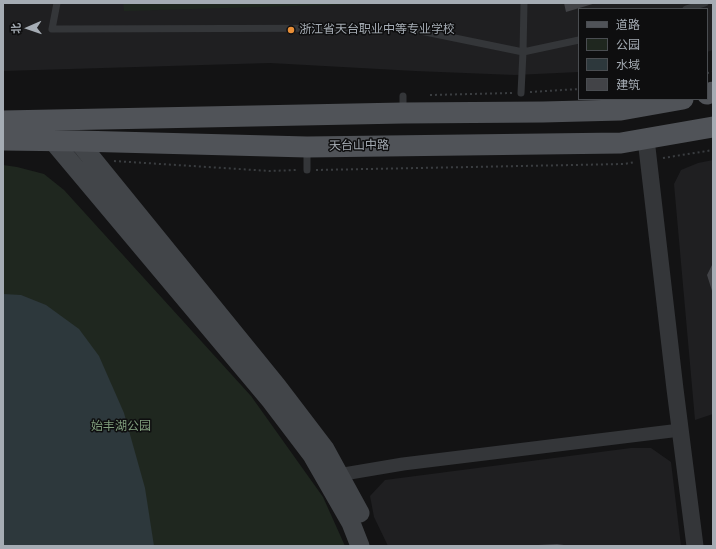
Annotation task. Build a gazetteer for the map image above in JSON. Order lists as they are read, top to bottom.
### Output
{
  "streets": {
    "main road": ["天台山中路"]
  },
  "parks": ["始丰湖公园"],
  "places": ["浙江省天台职业中等专业学校"],
  "legend": [
    "道路",
    "公园",
    "水域",
    "建筑"
  ],
  "north": "left"
}
